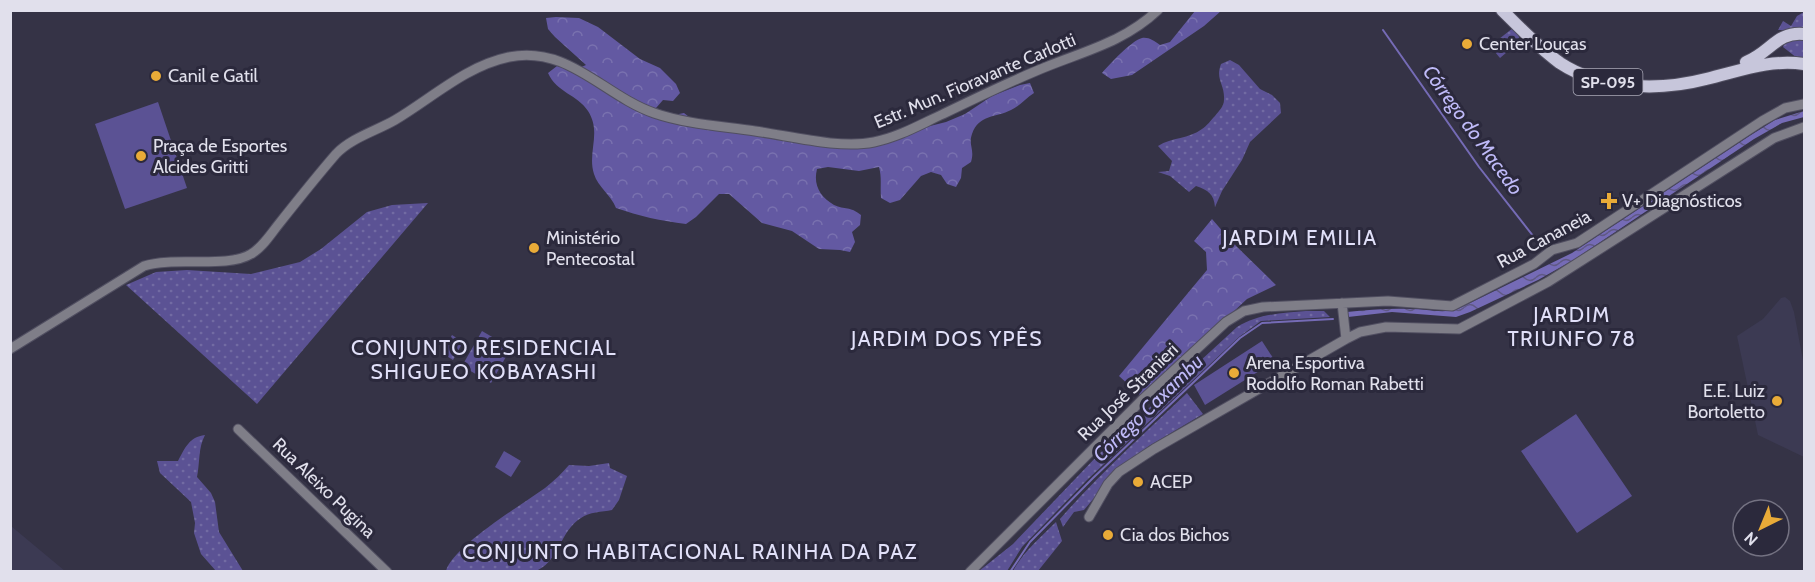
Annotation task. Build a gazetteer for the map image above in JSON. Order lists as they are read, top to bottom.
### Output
{
  "streets": {
    "main road": ["SP-095"],
    "street": [
      "Estr. Mun. Fioravante Carlotti",
      "Rua Cananeia",
      "Rua José Stranieri",
      "Rua Aleixo Pugina"
    ]
  },
  "crossings": [
    ["Rua Cananeia", "Rua José Stranieri"]
  ],
  "districts": [
    "JARDIM EMILIA",
    "JARDIM TRIUNFO 78",
    "JARDIM DOS YPÊS",
    "CONJUNTO RESIDENCIAL SHIGUEO KOBAYASHI",
    "CONJUNTO HABITACIONAL RAINHA DA PAZ"
  ],
  "water": ["Córrego do Macedo", "Córrego Caxambu"],
  "places": {
    "other": [
      "Center Louças",
      "Canil e Gatil",
      "Praça de Esportes Alcides Gritti",
      "Ministério Pentecostal",
      "Arena Esportiva Rodolfo Roman Rabetti",
      "E.E. Luiz Bortoletto",
      "ACEP",
      "Cia dos Bichos"
    ],
    "health": ["V+ Diagnósticos"]
  },
  "north": "bottom left"
}
